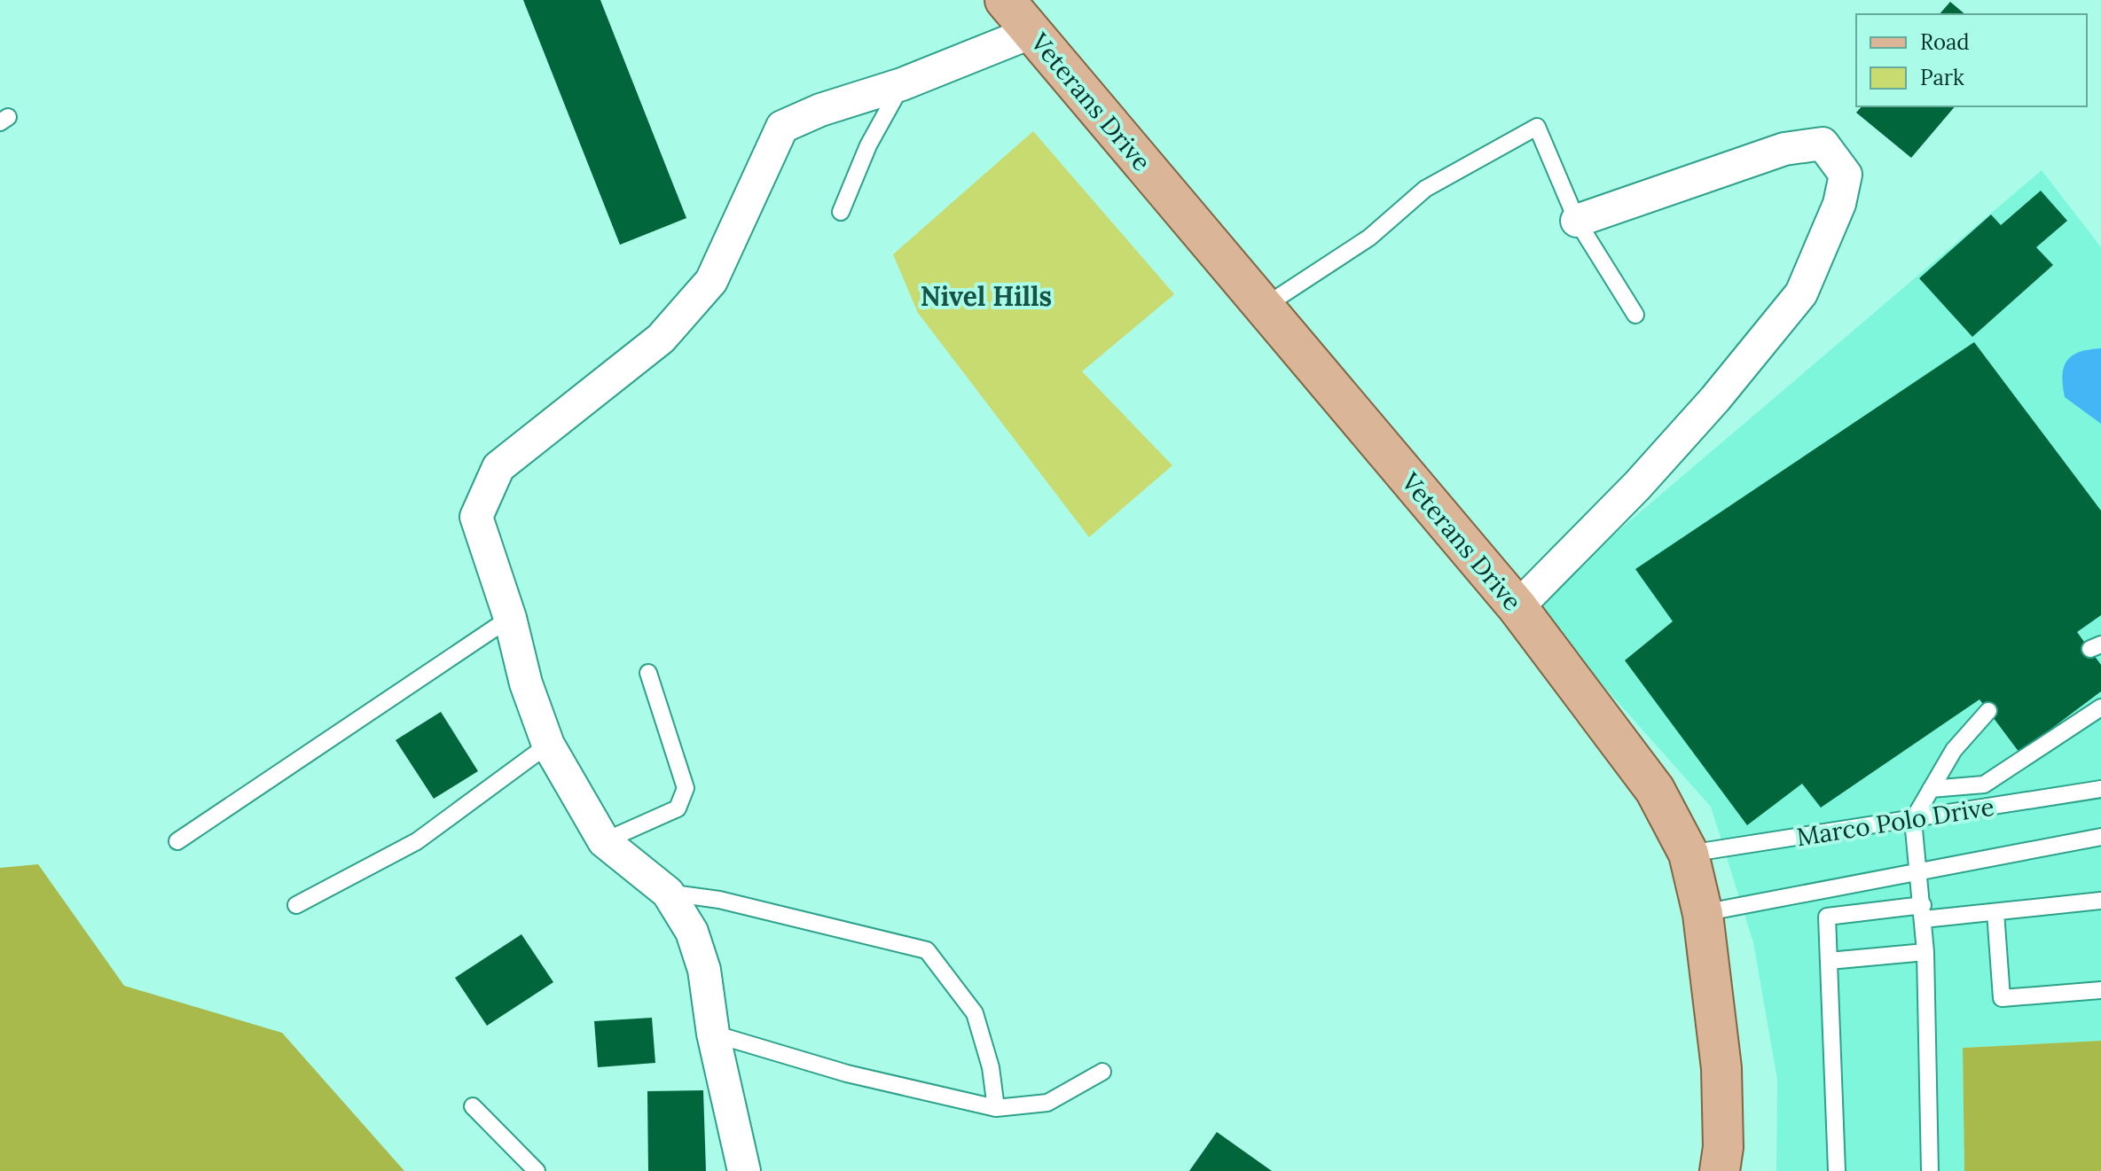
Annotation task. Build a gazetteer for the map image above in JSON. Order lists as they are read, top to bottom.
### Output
{
  "streets": {
    "main road": ["Veterans Drive"],
    "lane": ["Marco Polo Drive"]
  },
  "crossings": [
    ["Veterans Drive", "Marco Polo Drive"]
  ],
  "districts": ["Nivel Hills"],
  "legend": ["Road", "Park"]
}
